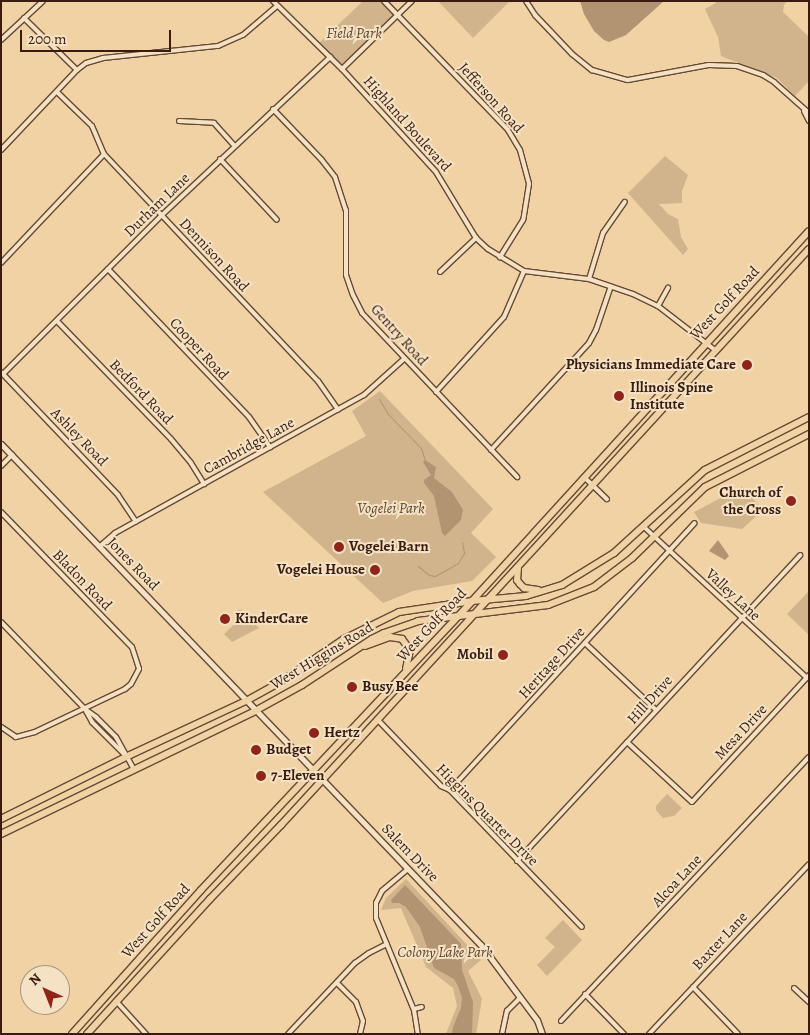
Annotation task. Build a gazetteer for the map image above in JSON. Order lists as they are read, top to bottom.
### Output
{
  "streets": {
    "main road": ["West Golf Road", "West Higgins Road"],
    "street": [
      "Jefferson Road",
      "Highland Boulevard",
      "Durham Lane",
      "Dennison Road",
      "Gentry Road",
      "Cooper Road",
      "Bedford Road",
      "Ashley Road",
      "Cambridge Lane",
      "Jones Road",
      "Bladon Road",
      "Valley Lane",
      "Heritage Drive",
      "Hill Drive",
      "Mesa Drive",
      "Higgins Quarter Drive",
      "Salem Drive",
      "Alcoa Lane",
      "Baxter Lane"
    ]
  },
  "crossings": [
    ["Jefferson Road", "Highland Boulevard"],
    ["Highland Boulevard", "Durham Lane"],
    ["Highland Boulevard", "West Golf Road"],
    ["Durham Lane", "Dennison Road"],
    ["Durham Lane", "Gentry Road"],
    ["Durham Lane", "Cooper Road"],
    ["Durham Lane", "Bedford Road"],
    ["Durham Lane", "Ashley Road"],
    ["Dennison Road", "Cambridge Lane"],
    ["West Golf Road", "West Higgins Road"],
    ["West Golf Road", "Higgins Quarter Drive"],
    ["West Golf Road", "Salem Drive"],
    ["Gentry Road", "Cambridge Lane"],
    ["Cooper Road", "Cambridge Lane"],
    ["Bedford Road", "Cambridge Lane"],
    ["Ashley Road", "Cambridge Lane"],
    ["Cambridge Lane", "Jones Road"],
    ["Jones Road", "West Higgins Road"],
    ["Jones Road", "Salem Drive"],
    ["Valley Lane", "West Higgins Road"],
    ["Valley Lane", "Heritage Drive"],
    ["Valley Lane", "Hill Drive"],
    ["Valley Lane", "Mesa Drive"],
    ["West Higgins Road", "Salem Drive"],
    ["Heritage Drive", "Higgins Quarter Drive"],
    ["Hill Drive", "Mesa Drive"],
    ["Hill Drive", "Higgins Quarter Drive"]
  ],
  "parks": ["Field Park", "Vogelei Park", "Colony Lake Park"],
  "places": [
    "Physicians Immediate Care",
    "Illinois Spine Institute",
    "Church of the Cross",
    "Vogelei Barn",
    "Vogelei House",
    "KinderCare",
    "Mobil",
    "Busy Bee",
    "Hertz",
    "Budget",
    "7-Eleven"
  ],
  "scale_bar": "200 m",
  "north": "top left"
}
